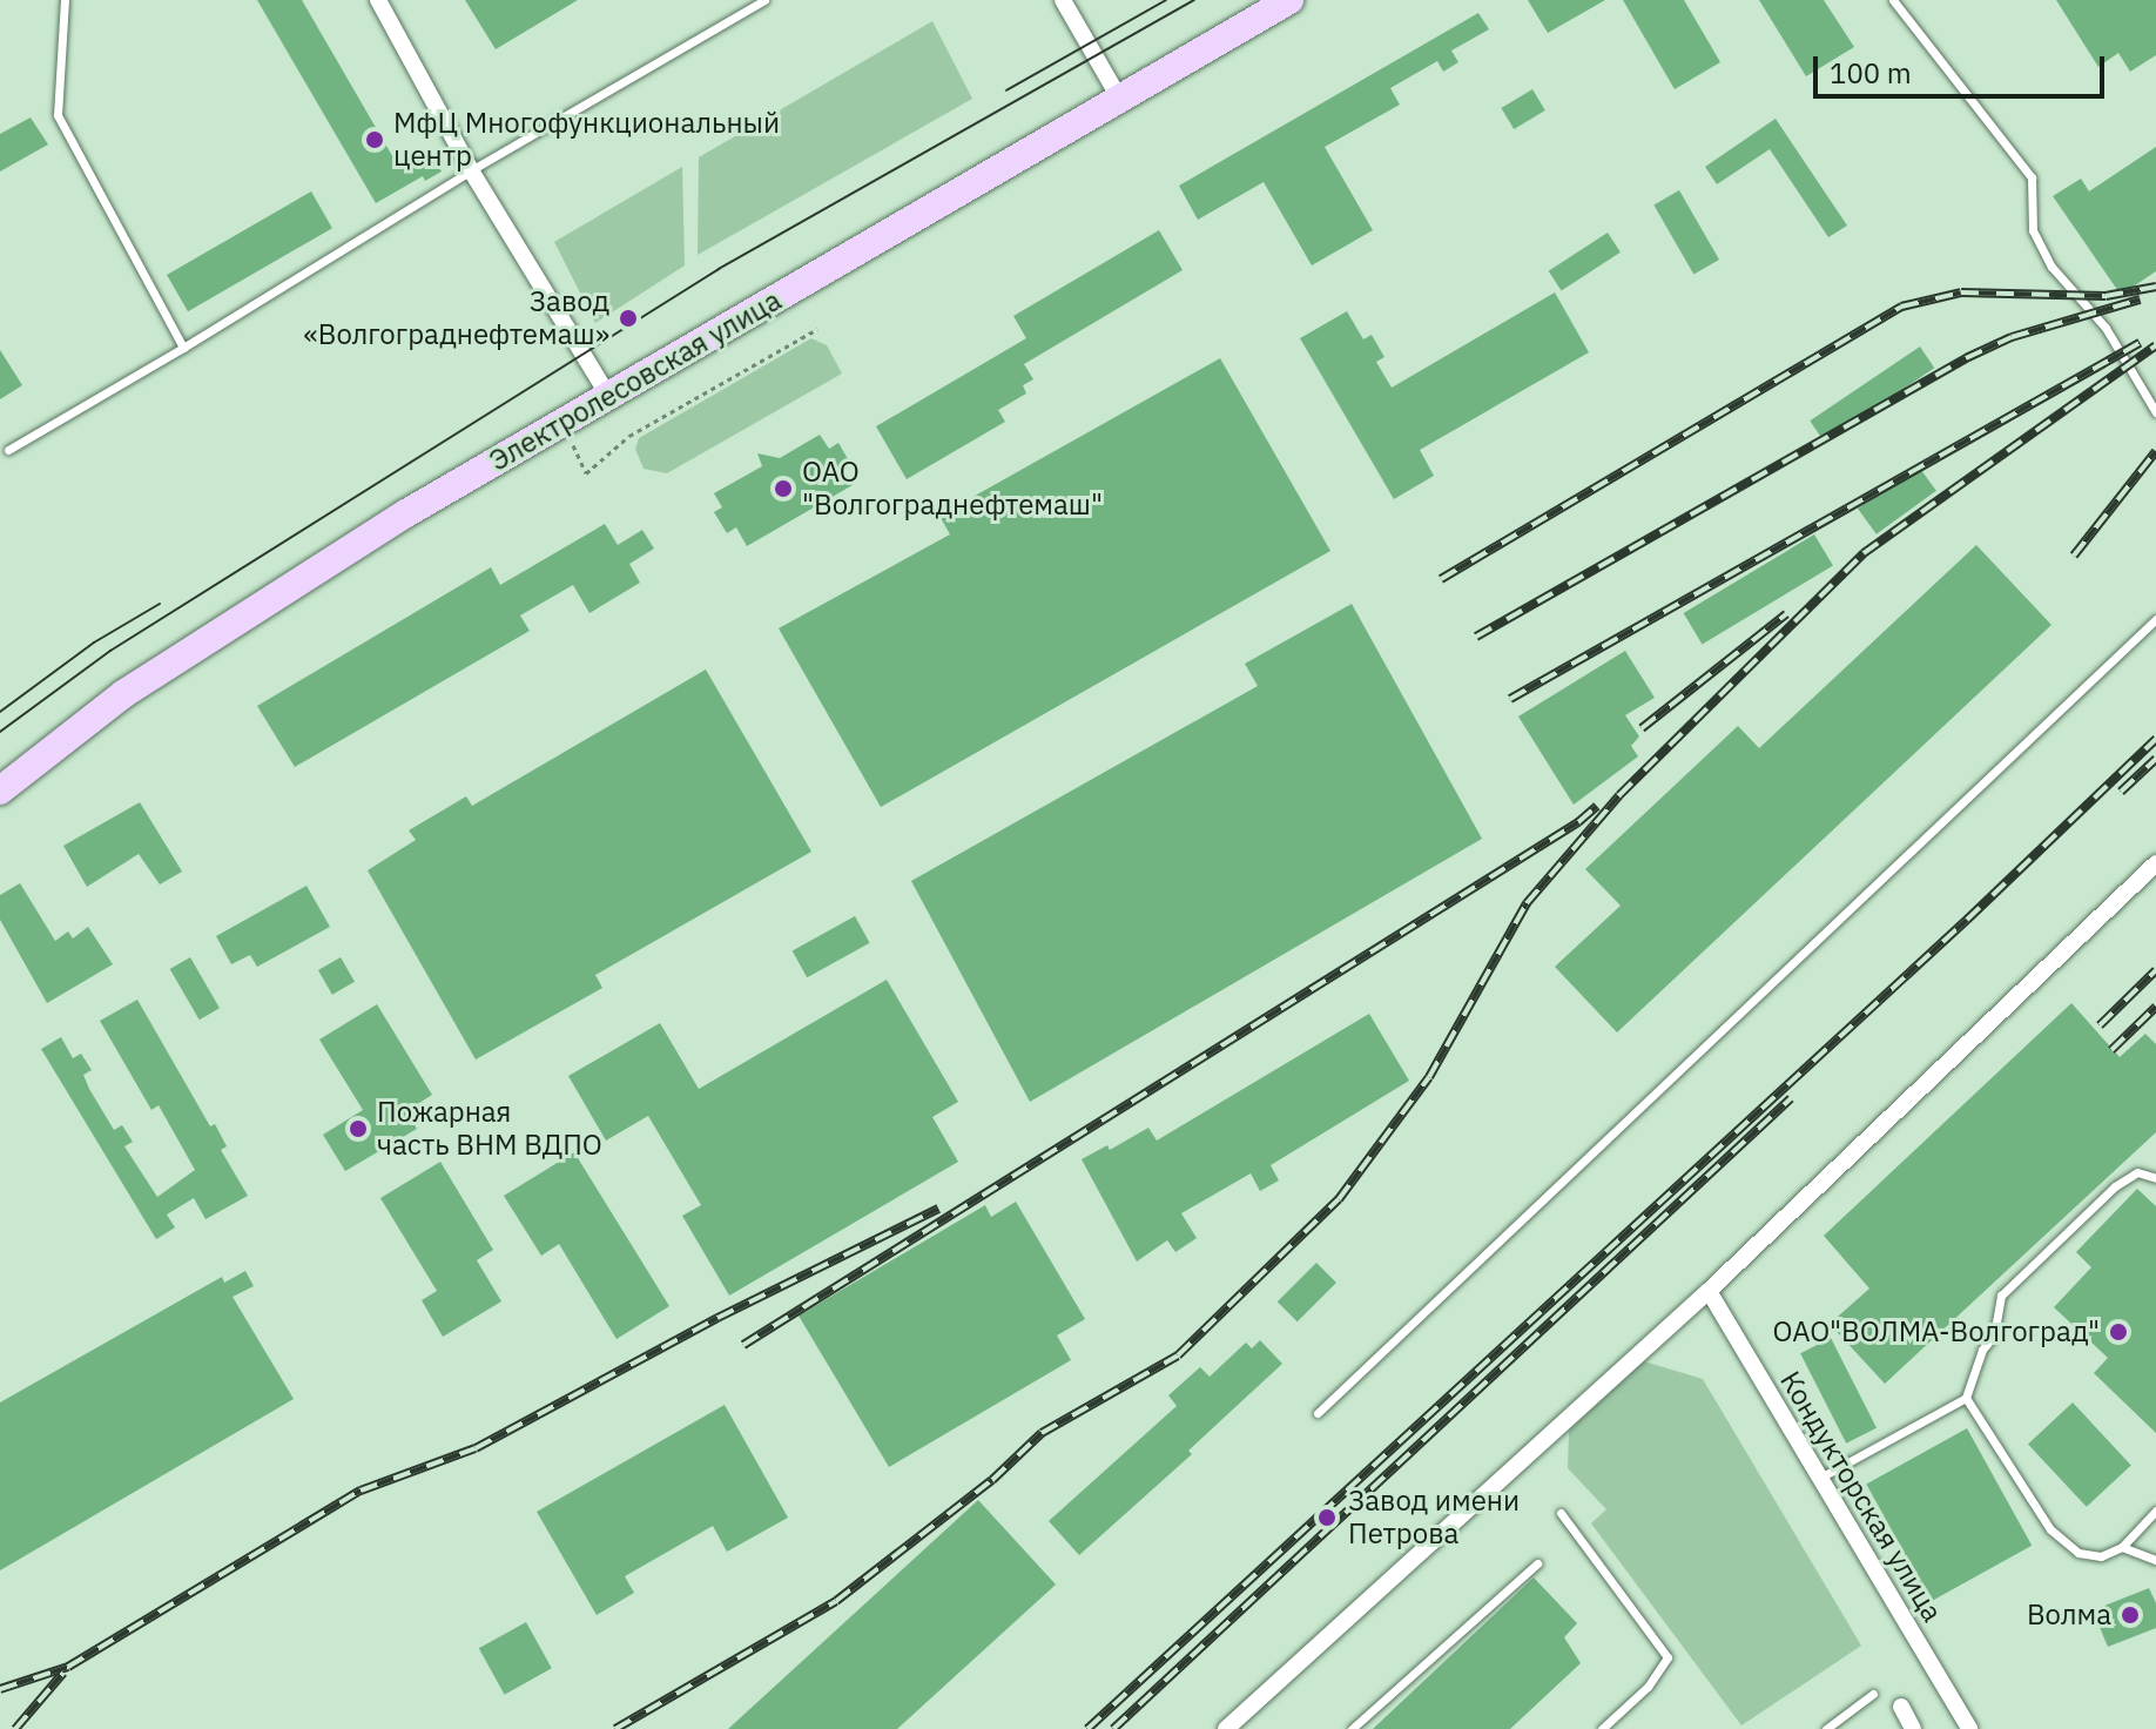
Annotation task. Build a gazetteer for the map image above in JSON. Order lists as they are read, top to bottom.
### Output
{
  "streets": {
    "main road": ["Электролесовская улица"],
    "street": ["Кондукторская улица"]
  },
  "places": [
    "МфЦ Многофункциональный центр",
    "Завод «Волгограднефтемаш»",
    "ОАО \"Волгограднефтемаш\"",
    "Пожарная часть ВНМ ВДПО",
    "ОАО\"ВОЛМА-Волгоград\"",
    "Завод имени Петрова",
    "Волма"
  ],
  "scale_bar": "100 m"
}
